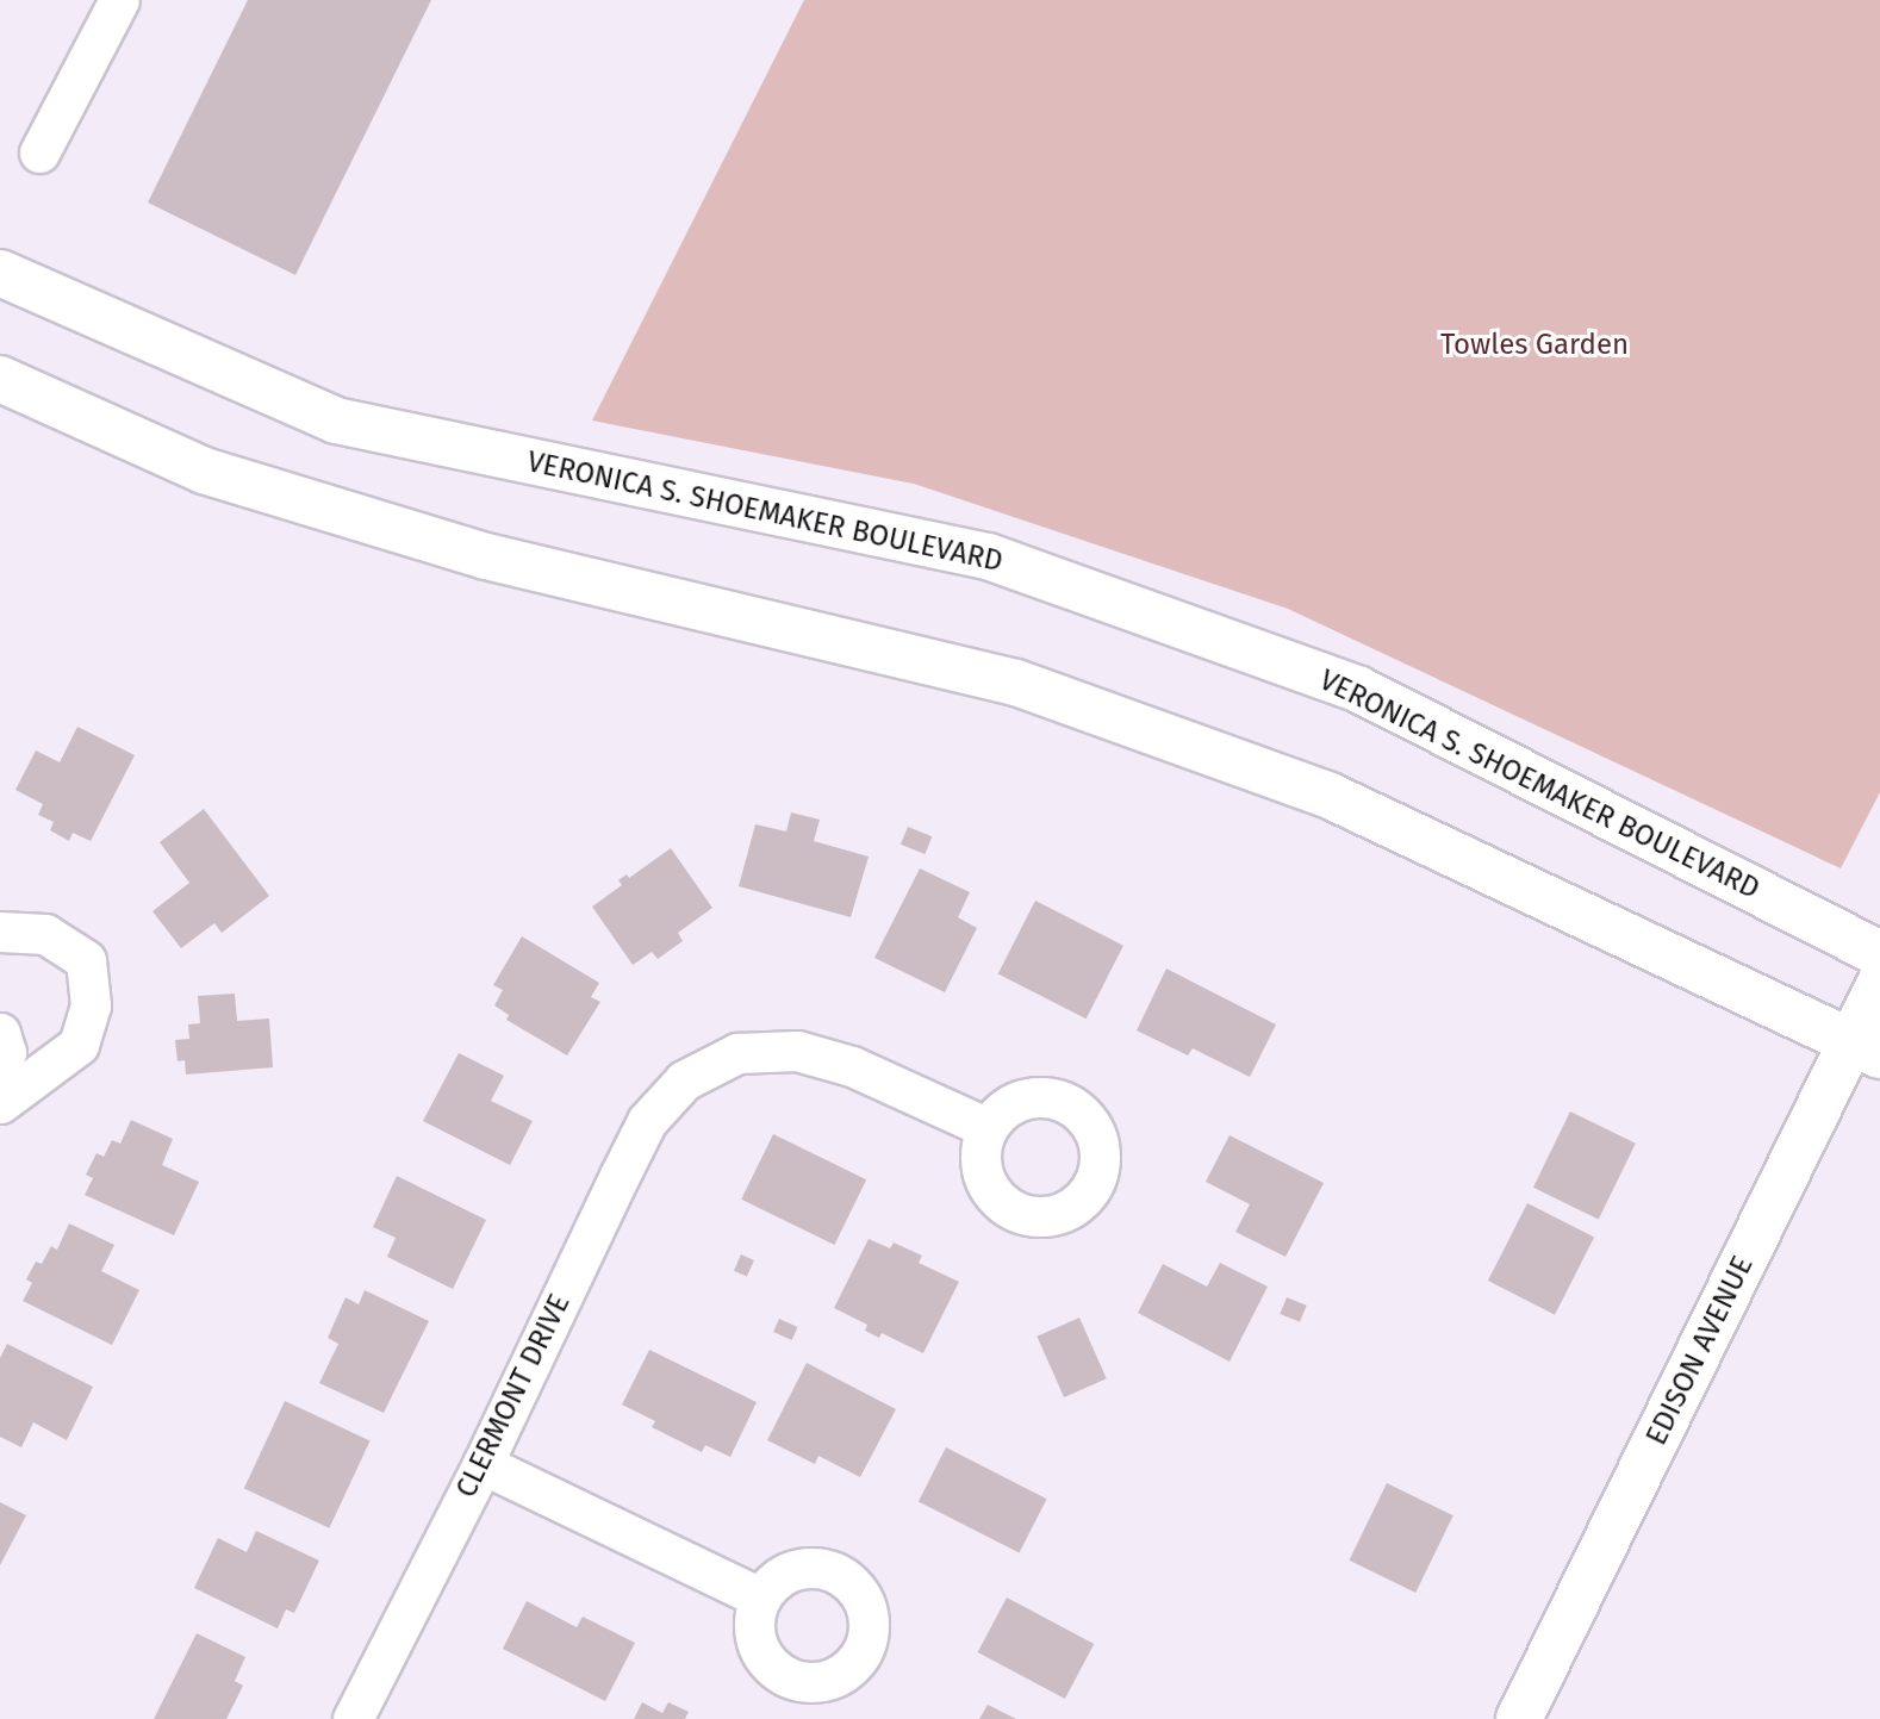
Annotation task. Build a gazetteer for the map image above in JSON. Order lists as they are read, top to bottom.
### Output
{
  "streets": {
    "street": ["VERONICA S. SHOEMAKER BOULEVARD", "EDISON AVENUE", "CLERMONT DRIVE"]
  },
  "parks": ["Towles Garden"]
}
